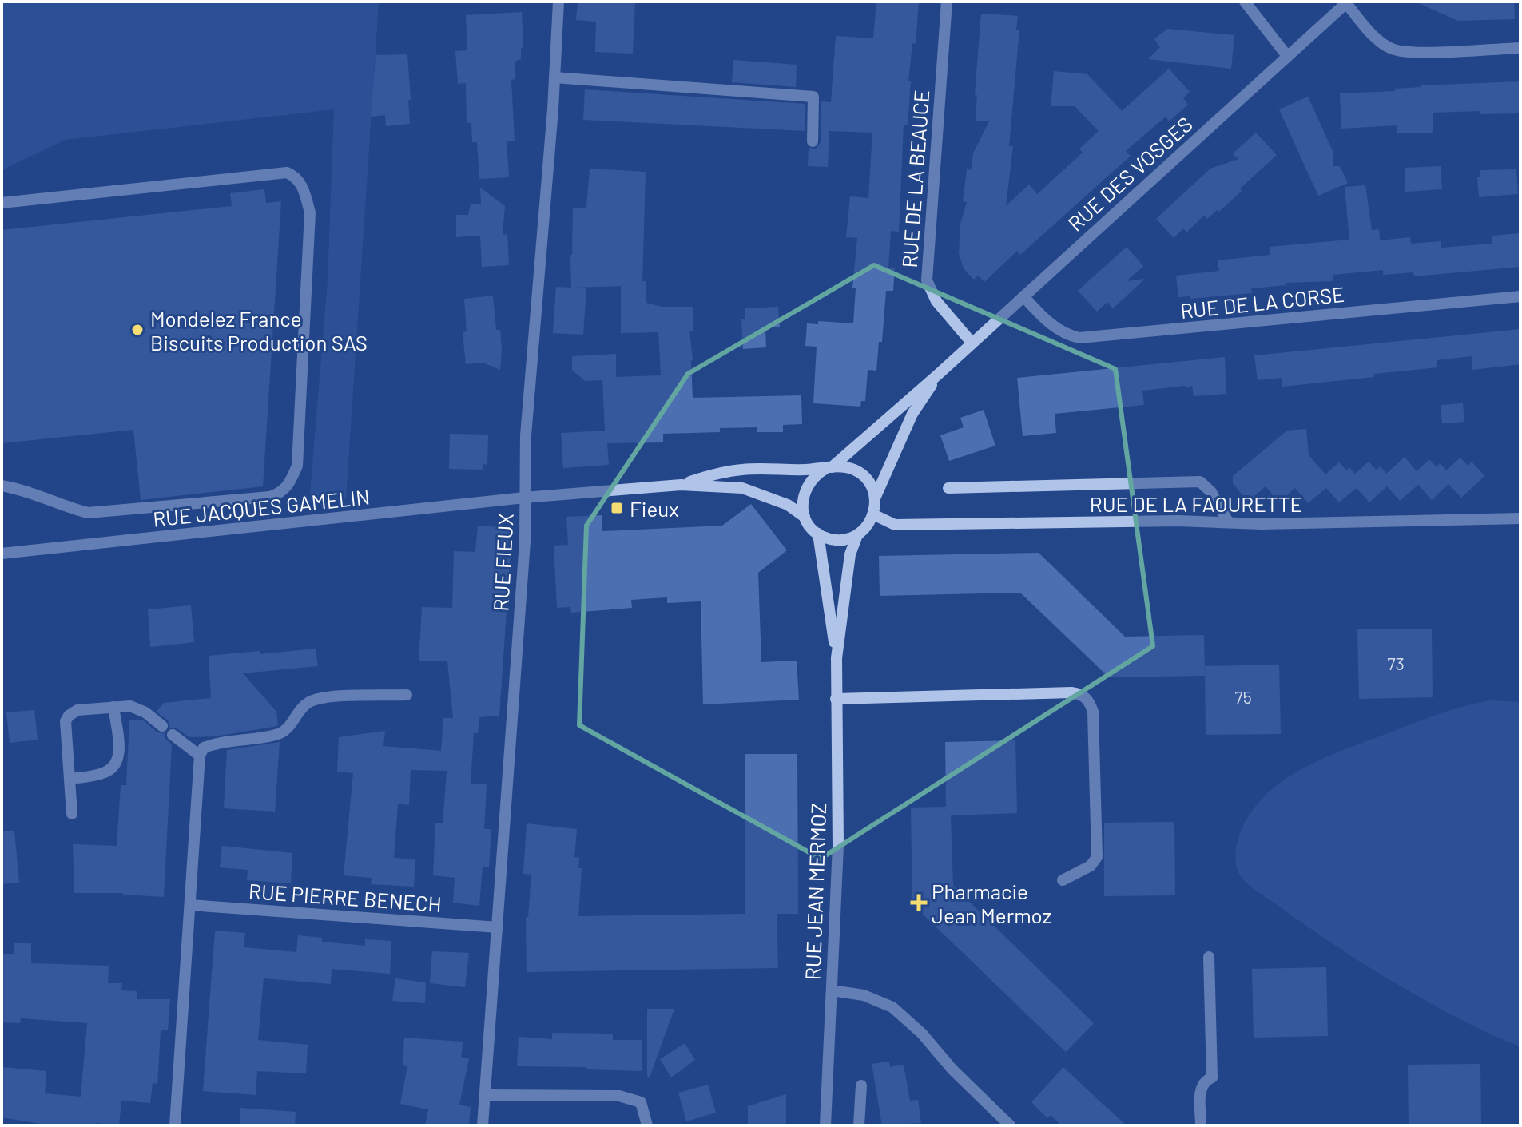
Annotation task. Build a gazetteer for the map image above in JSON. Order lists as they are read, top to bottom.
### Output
{
  "streets": {
    "street": [
      "RUE DES VOSGES",
      "RUE DE LA BEAUCE",
      "RUE DE LA CORSE",
      "RUE DE LA FAOURETTE",
      "RUE JACQUES GAMELIN",
      "RUE FIEUX",
      "RUE JEAN MERMOZ",
      "RUE PIERRE BENECH"
    ]
  },
  "crossings": [
    ["RUE DES VOSGES", "RUE DE LA BEAUCE"],
    ["RUE DES VOSGES", "RUE DE LA CORSE"],
    ["RUE DES VOSGES", "RUE DE LA FAOURETTE"],
    ["RUE DES VOSGES", "RUE JEAN MERMOZ"],
    ["RUE DE LA FAOURETTE", "RUE JEAN MERMOZ"],
    ["RUE JACQUES GAMELIN", "RUE FIEUX"],
    ["RUE FIEUX", "RUE PIERRE BENECH"]
  ],
  "places": {
    "other": ["Mondelez France Biscuits Production SAS"],
    "transit": ["Fieux"],
    "health": ["Pharmacie Jean Mermoz"]
  },
  "house_numbers": ["73", "75"]
}
